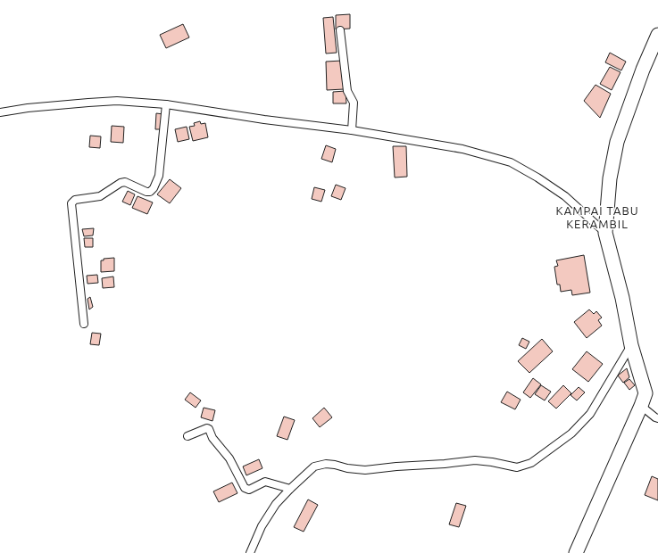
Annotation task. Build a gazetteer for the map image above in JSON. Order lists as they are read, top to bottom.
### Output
{
  "districts": ["KAMPAI TABU KERAMBIL"]
}
